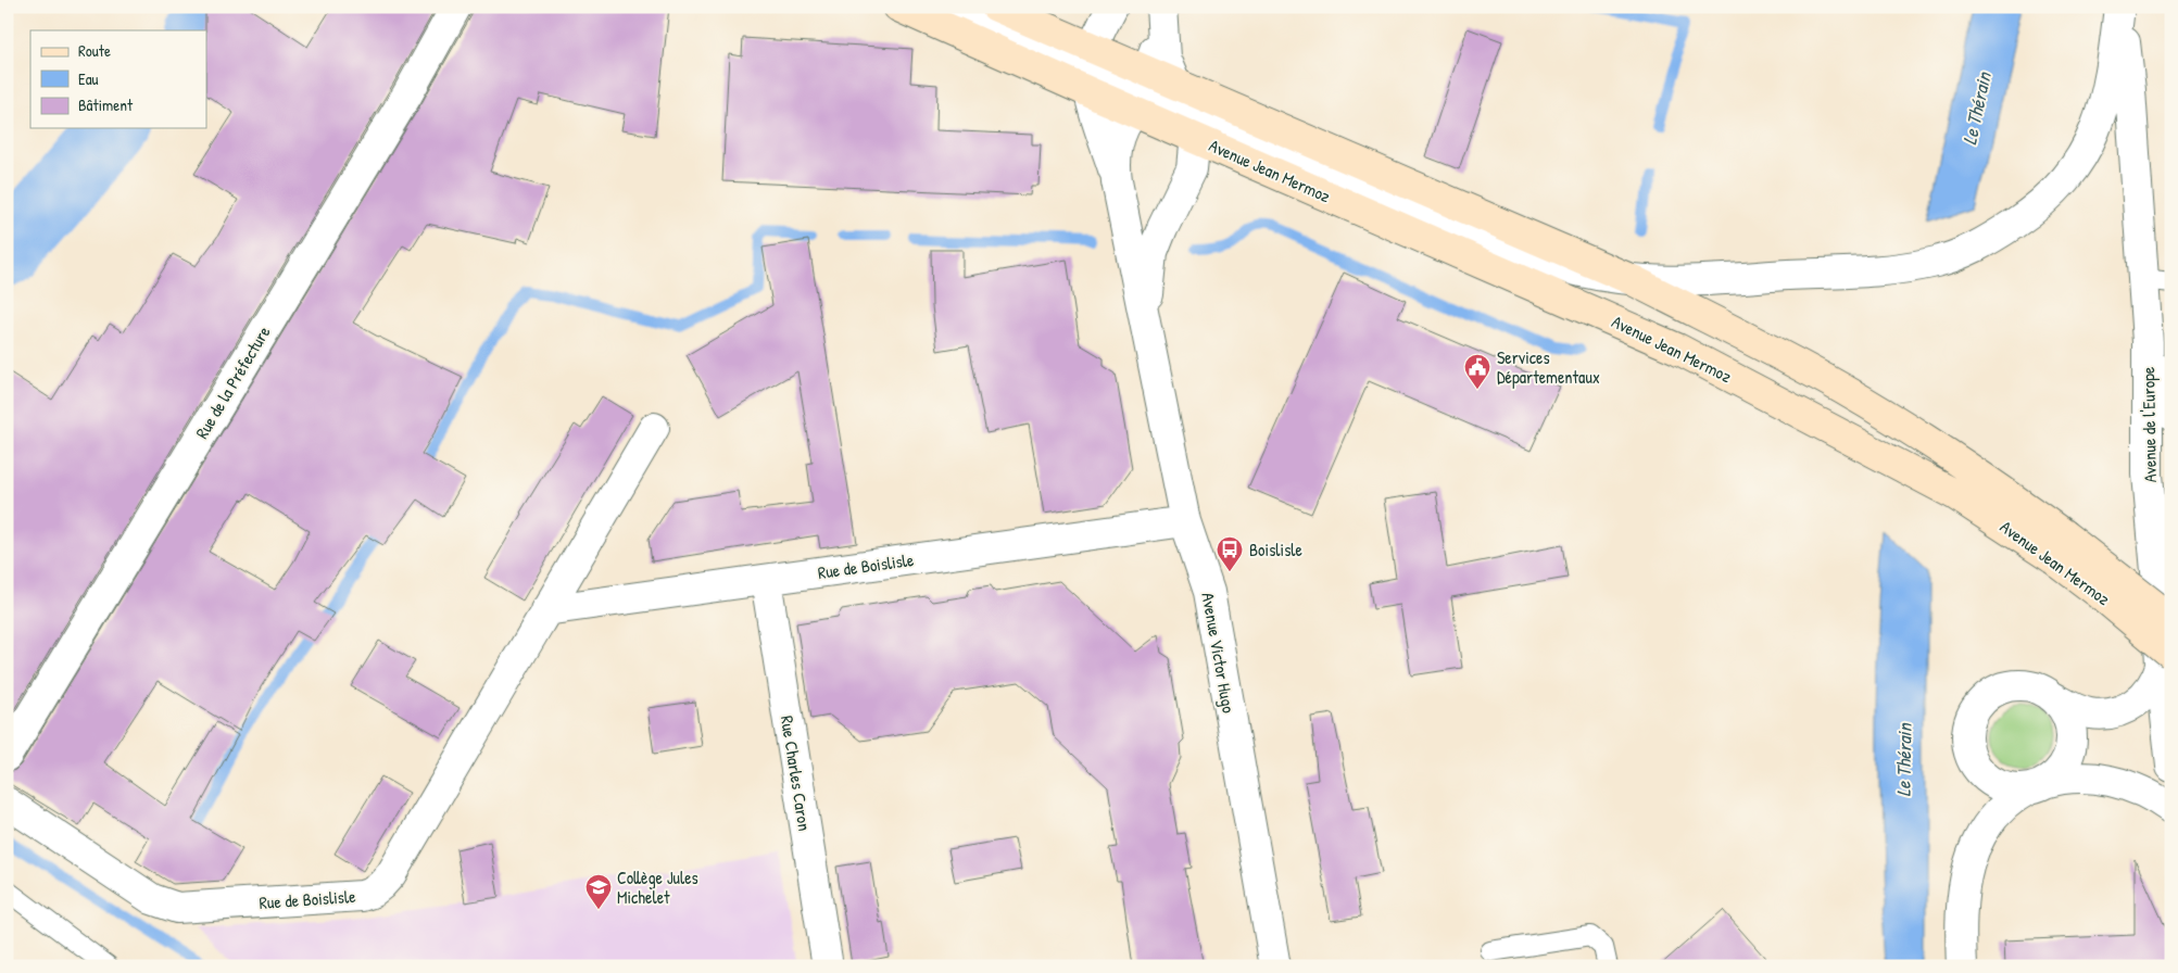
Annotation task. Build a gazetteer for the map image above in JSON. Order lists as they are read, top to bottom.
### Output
{
  "streets": {
    "main road": ["Avenue Jean Mermoz"],
    "street": [
      "Rue de la Préfecture",
      "Avenue de l'Europe",
      "Rue de Boislisle",
      "Avenue Victor Hugo",
      "Rue Charles Caron"
    ]
  },
  "crossings": [
    ["Avenue Jean Mermoz", "Avenue de l'Europe"],
    ["Avenue Jean Mermoz", "Avenue Victor Hugo"],
    ["Rue de Boislisle", "Avenue Victor Hugo"],
    ["Rue de Boislisle", "Rue Charles Caron"]
  ],
  "water": ["Le Thérain"],
  "places": {
    "public building": ["Services Départementaux"],
    "bus stop": ["Boislisle"],
    "school or university": ["Collège Jules Michelet"]
  },
  "legend": ["Route", "Eau", "Bâtiment"]
}
